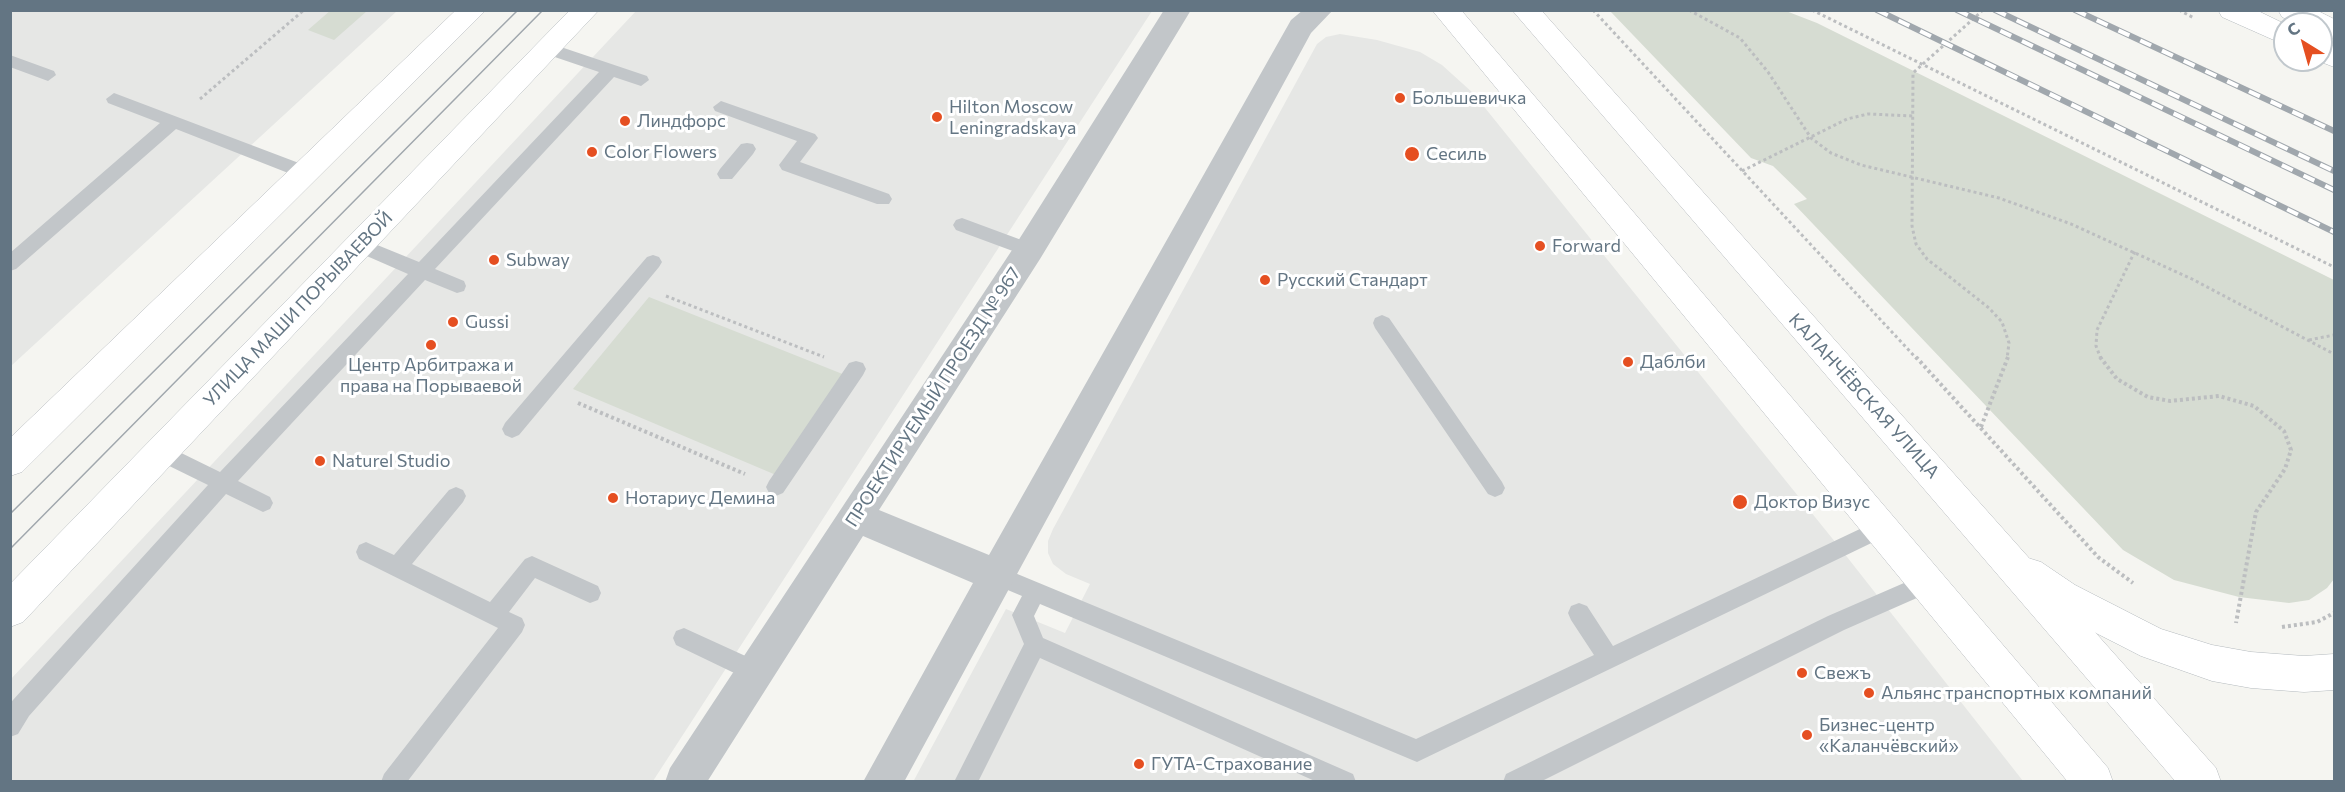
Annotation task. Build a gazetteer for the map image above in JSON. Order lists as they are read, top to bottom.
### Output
{
  "streets": {
    "main road": ["УЛИЦА МАШИ ПОРЫВАЕВОЙ", "КАЛАНЧЁВСКАЯ УЛИЦА"],
    "street": ["ПРОЕКТИРУЕМЫЙ ПРОЕЗД № 967"]
  },
  "places": [
    "Большевичка",
    "Hilton Moscow Leningradskaya",
    "Линдфорс",
    "Color Flowers",
    "Сесиль",
    "Forward",
    "Subway",
    "Русский Стандарт",
    "Gussi",
    "Центр Арбитража и права на Порываевой",
    "Даблби",
    "Naturel Studio",
    "Нотариус Демина",
    "Доктор Визус",
    "Свежъ",
    "Альянс транспортных компаний",
    "Бизнес-центр «Каланчёвский»",
    "ГУТА-Страхование"
  ],
  "north": "top left"
}
